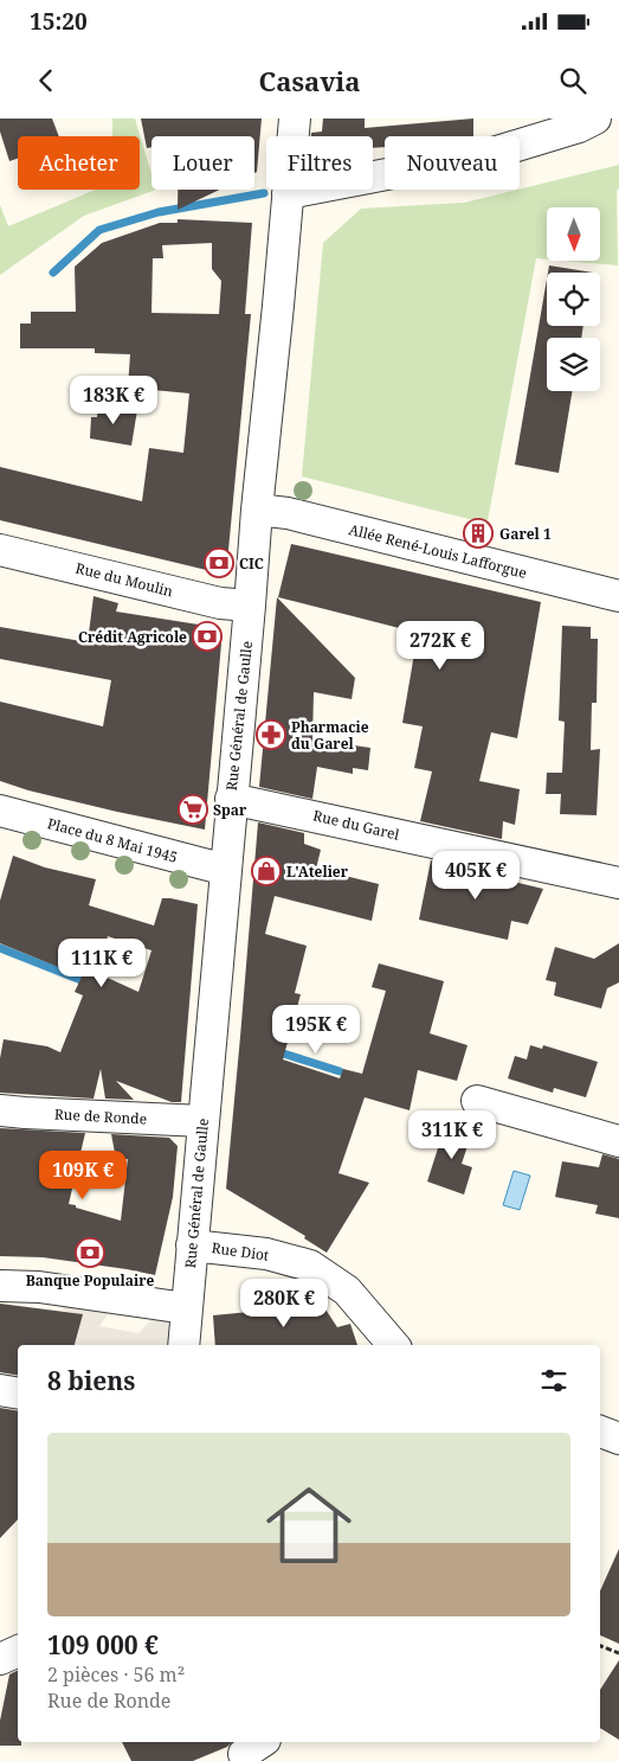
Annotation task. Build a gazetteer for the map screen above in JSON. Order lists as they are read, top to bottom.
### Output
{
  "streets": {
    "street": [
      "Allée René-Louis Lafforgue",
      "Rue du Moulin",
      "Rue Général de Gaulle",
      "Rue du Garel",
      "Place du 8 Mai 1945",
      "Rue de Ronde",
      "Rue Diot"
    ]
  },
  "crossings": [
    ["Allée René-Louis Lafforgue", "Rue Général de Gaulle"],
    ["Rue du Moulin", "Rue Général de Gaulle"],
    ["Rue Général de Gaulle", "Rue du Garel"],
    ["Rue Général de Gaulle", "Place du 8 Mai 1945"],
    ["Rue Général de Gaulle", "Rue de Ronde"],
    ["Rue Général de Gaulle", "Rue Diot"]
  ],
  "places": {
    "building": ["Garel 1"],
    "bank": ["CIC", "Crédit Agricole", "Banque Populaire"],
    "pharmacy": ["Pharmacie du Garel"],
    "supermarket": ["Spar"],
    "shop": ["L'Atelier"]
  },
  "north": "bottom",
  "page": {
    "status": "15:20",
    "header": "Casavia",
    "chip": [
      "Acheter",
      "Louer",
      "Filtres",
      "Nouveau"
    ],
    "price": [
      "183K €",
      "272K €",
      "405K €",
      "111K €",
      "195K €",
      "311K €",
      "109K €",
      "280K €"
    ],
    "heading": "8 biens",
    "list": [
      {
        "name": "109 000 €",
        "note": "2 pièces · 56 m² · Rue de Ronde"
      }
    ]
  }
}
